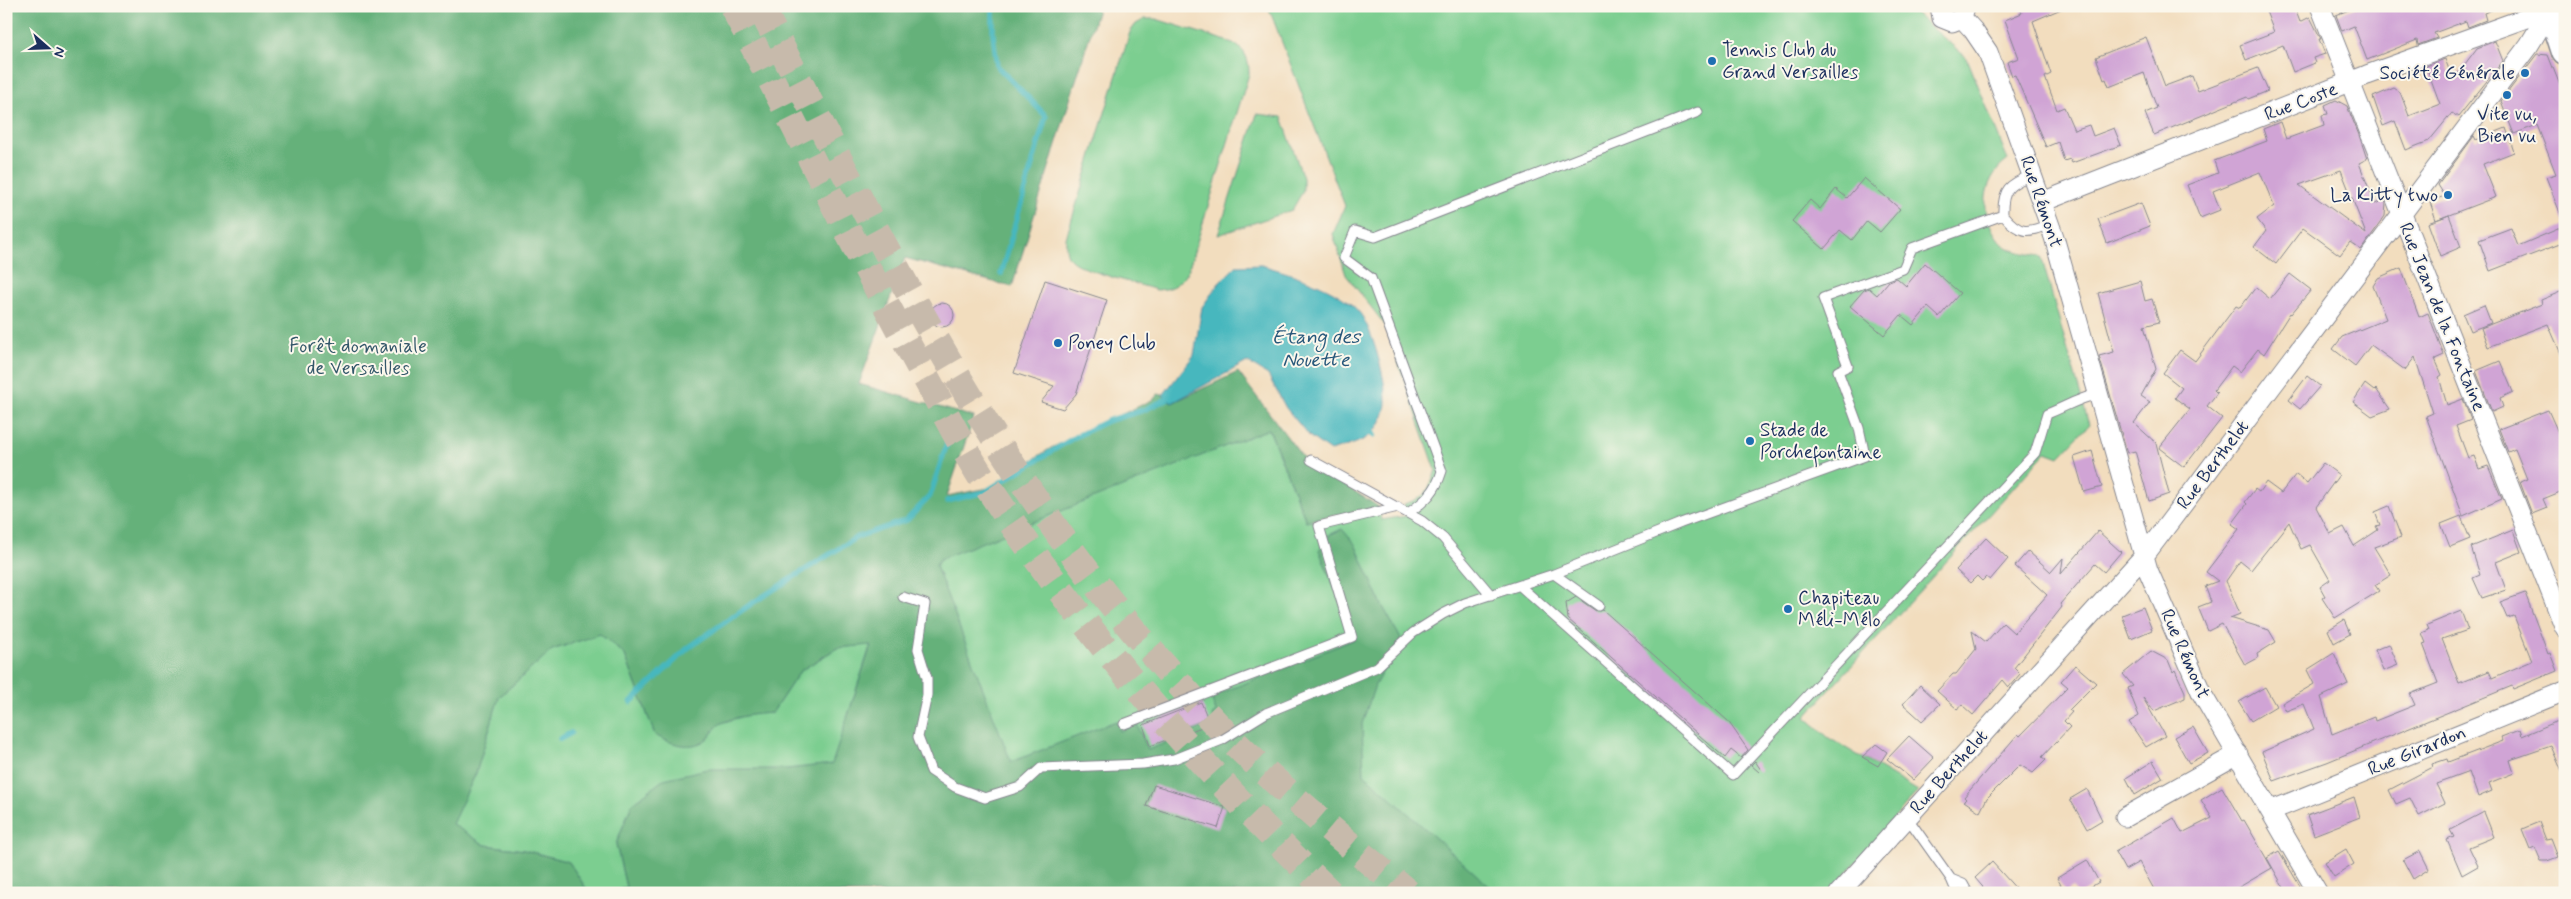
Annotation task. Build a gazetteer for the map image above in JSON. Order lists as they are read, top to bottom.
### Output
{
  "streets": {
    "street": [
      "Rue Coste",
      "Rue Rémont",
      "Rue Jean de la Fontaine",
      "Rue Berthelot",
      "Rue Girardon"
    ]
  },
  "crossings": [
    ["Rue Coste", "Rue Rémont"],
    ["Rue Coste", "Rue Jean de la Fontaine"],
    ["Rue Coste", "Rue Berthelot"],
    ["Rue Rémont", "Rue Berthelot"],
    ["Rue Rémont", "Rue Girardon"],
    ["Rue Jean de la Fontaine", "Rue Berthelot"]
  ],
  "water": ["Étang des Nouette"],
  "parks": ["Forêt domaniale de Versailles"],
  "places": [
    "Tennis Club du Grand Versailles",
    "Société Générale",
    "Vite vu, Bien vu",
    "La Kitty two",
    "Poney Club",
    "Stade de Porchefontaine",
    "Chapiteau Méli-Mélo"
  ],
  "north": "right"
}
